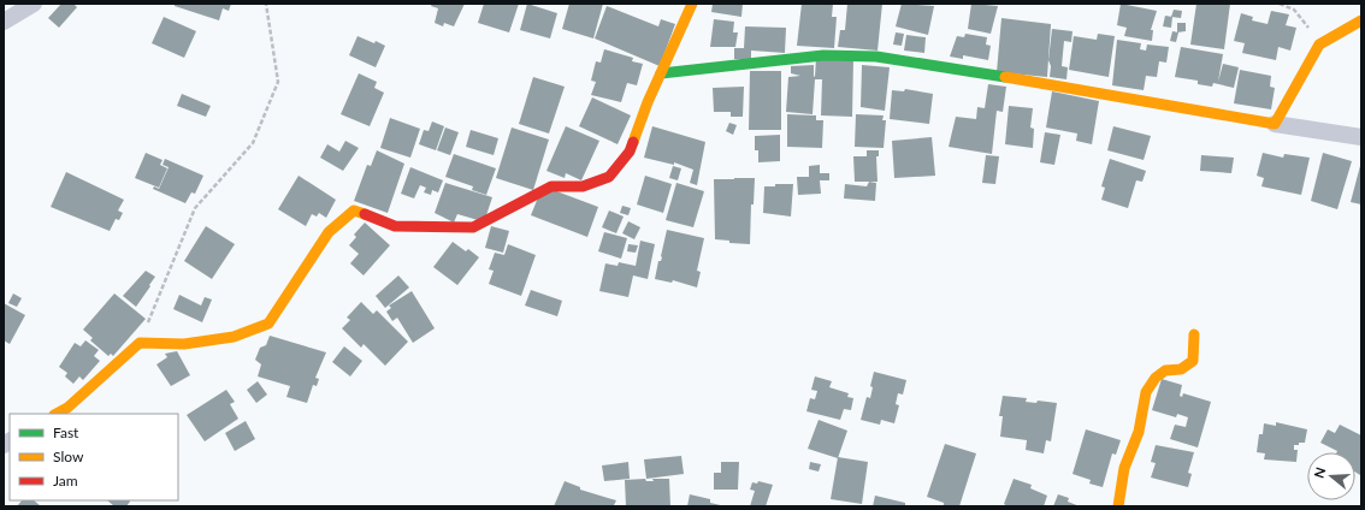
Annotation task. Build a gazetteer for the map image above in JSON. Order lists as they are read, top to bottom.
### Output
{
  "legend": ["Fast", "Slow", "Jam"],
  "north": "left"
}
